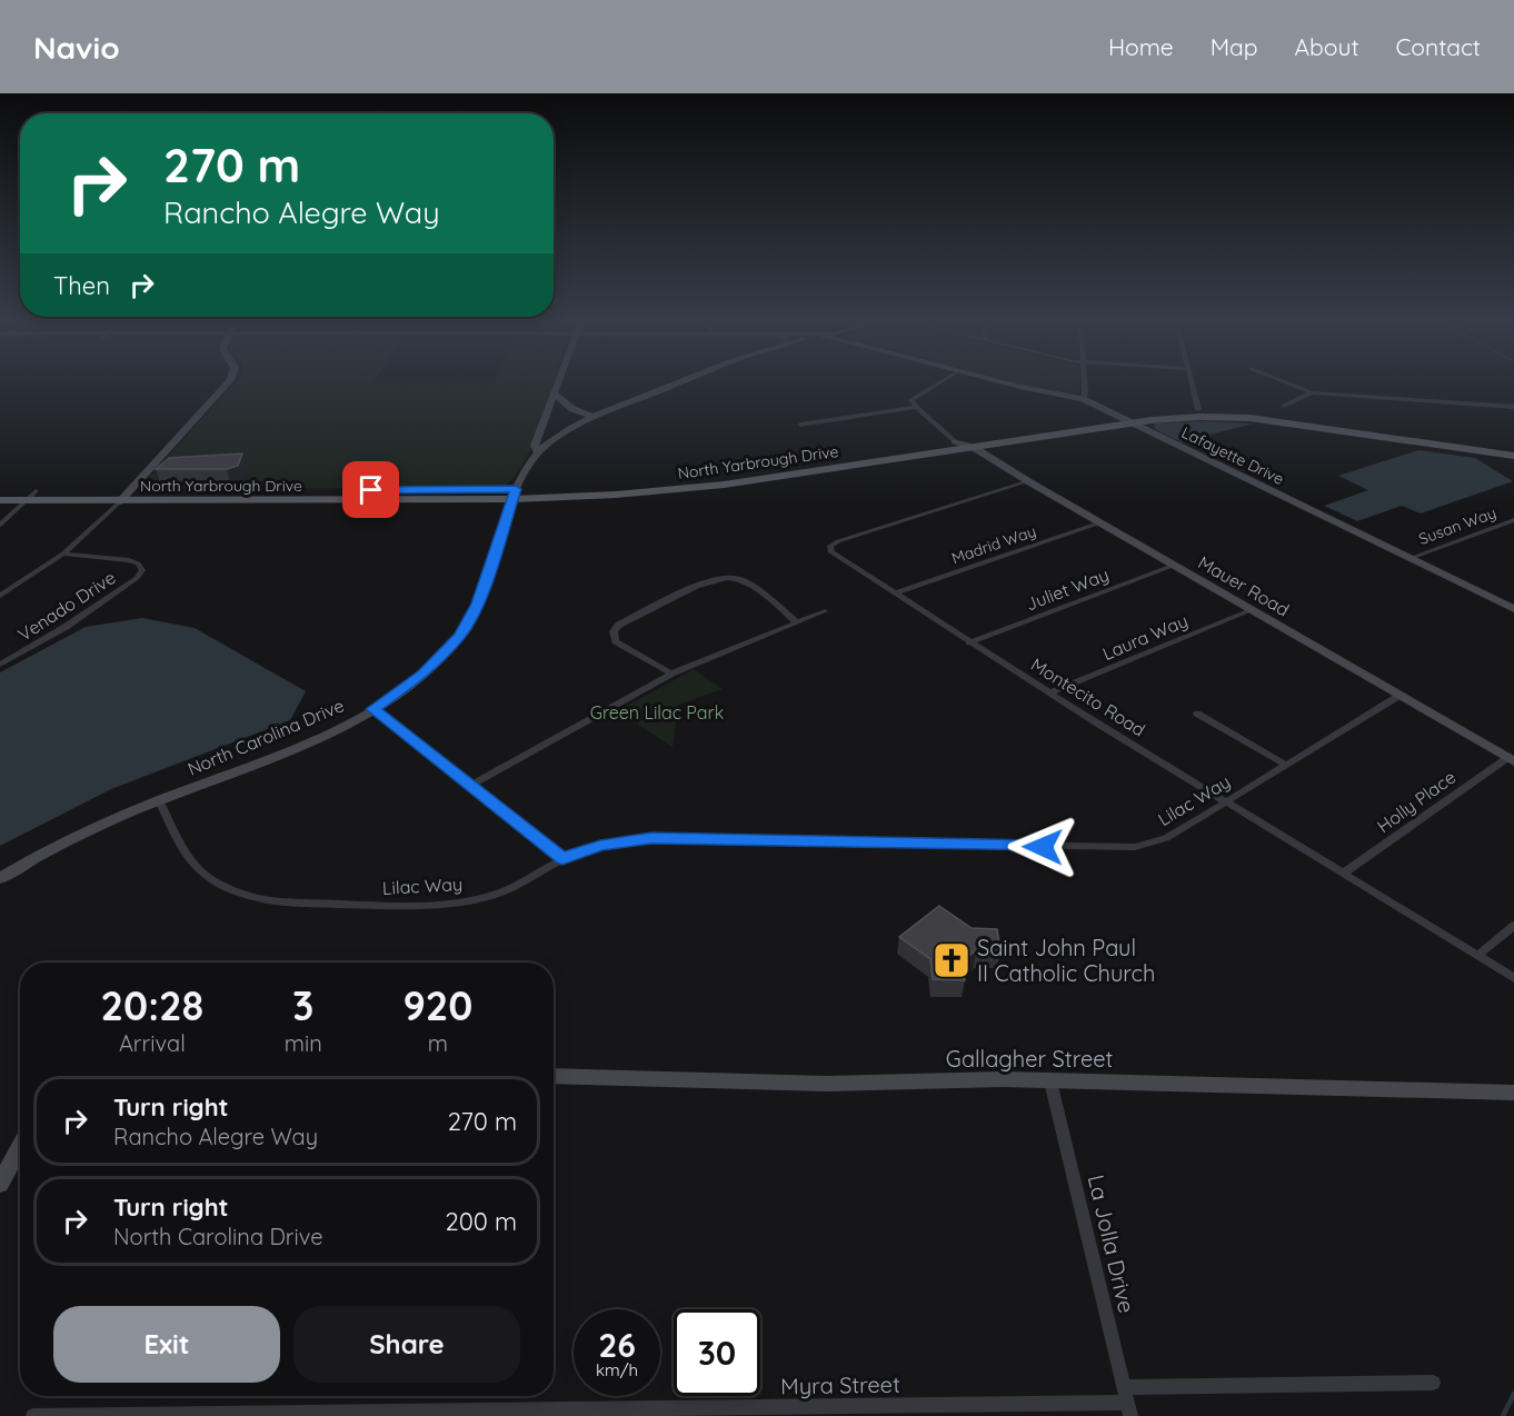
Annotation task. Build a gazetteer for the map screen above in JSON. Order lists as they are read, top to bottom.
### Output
{
  "streets": {
    "main road": ["North Yarbrough Drive"],
    "street": [
      "Lafayette Drive",
      "Susan Way",
      "Madrid Way",
      "Mauer Road",
      "Juliet Way",
      "Venado Drive",
      "Laura Way",
      "Montecito Road",
      "North Carolina Drive",
      "Lilac Way",
      "Holly Place",
      "Gallagher Street",
      "La Jolla Drive",
      "Myra Street"
    ]
  },
  "crossings": [
    ["Lafayette Drive", "North Yarbrough Drive"],
    ["Lafayette Drive", "Susan Way"],
    ["North Yarbrough Drive", "Mauer Road"],
    ["North Yarbrough Drive", "North Carolina Drive"],
    ["Madrid Way", "Mauer Road"],
    ["Madrid Way", "Montecito Road"],
    ["Mauer Road", "Juliet Way"],
    ["Mauer Road", "Laura Way"],
    ["Mauer Road", "Montecito Road"],
    ["Mauer Road", "Lilac Way"],
    ["Mauer Road", "Holly Place"],
    ["Juliet Way", "Montecito Road"],
    ["Laura Way", "Montecito Road"],
    ["Montecito Road", "Lilac Way"],
    ["Montecito Road", "Holly Place"],
    ["North Carolina Drive", "Lilac Way"],
    ["Gallagher Street", "La Jolla Drive"],
    ["La Jolla Drive", "Myra Street"]
  ],
  "parks": ["Green Lilac Park"],
  "places": {
    "church": ["Saint John Paul II Catholic Church"]
  },
  "page": {
    "header": "Navio",
    "nav": [
      "Home",
      "Map",
      "About",
      "Contact"
    ],
    "turn": ["270 m", "Rancho Alegre Way"],
    "then": "Then",
    "eta": [
      "20:28",
      "Arrival",
      "3",
      "min",
      "920",
      "m"
    ],
    "list": [
      {
        "name": "Turn right",
        "note": "Rancho Alegre Way",
        "value": "270 m"
      },
      {
        "name": "Turn right",
        "note": "North Carolina Drive",
        "value": "200 m"
      }
    ],
    "buttons": ["Exit", "Share"],
    "speed": "26 km/h",
    "limit": "30"
  }
}
